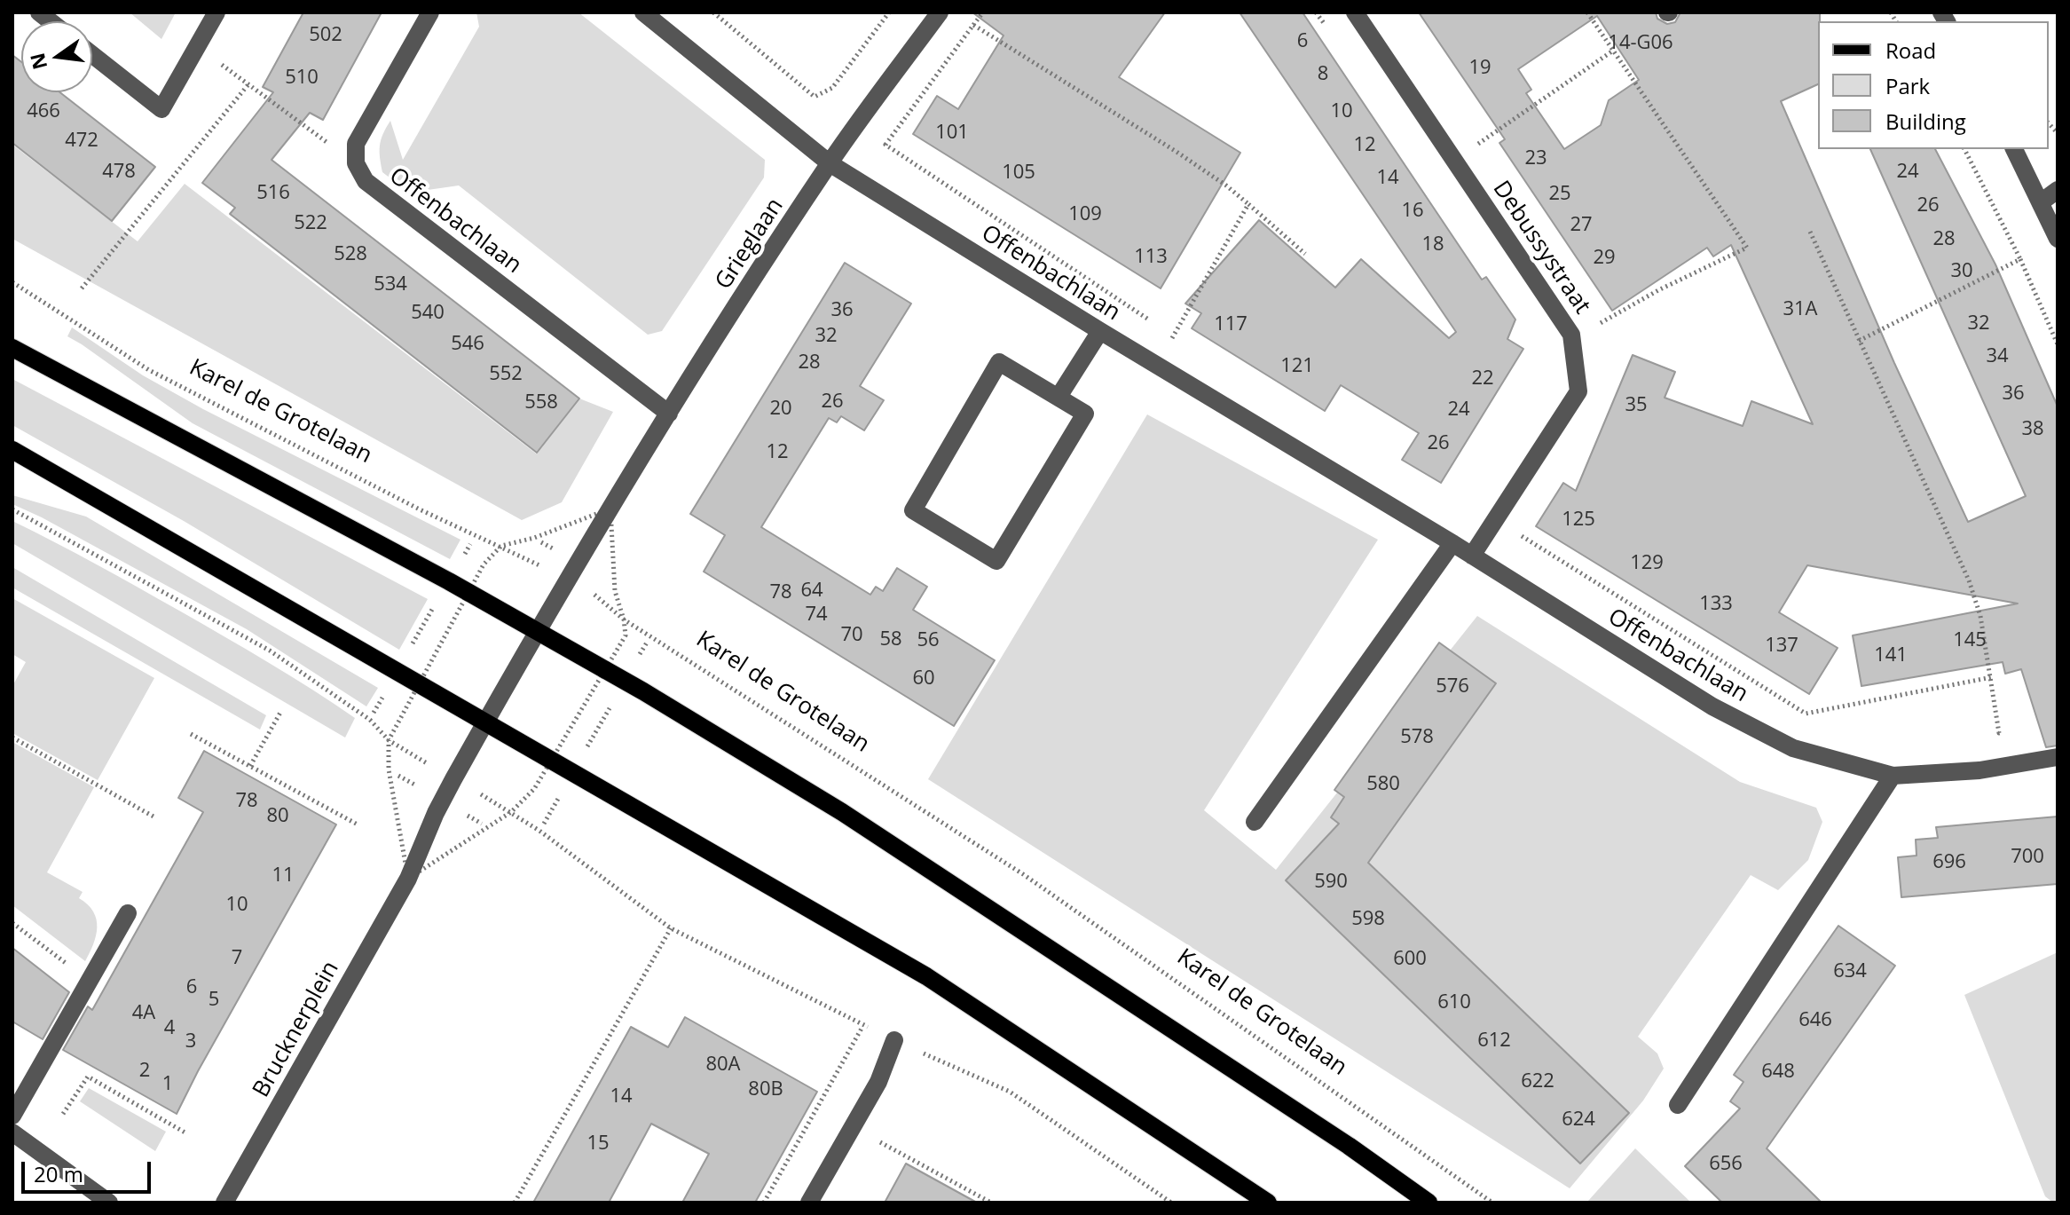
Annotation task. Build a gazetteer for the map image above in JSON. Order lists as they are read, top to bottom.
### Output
{
  "streets": {
    "street": [
      "Offenbachlaan",
      "Grieglaan",
      "Debussystraat",
      "Brucknerplein"
    ],
    "path": ["Karel de Grotelaan"]
  },
  "crossings": [
    ["Offenbachlaan", "Grieglaan"],
    ["Offenbachlaan", "Debussystraat"],
    ["Grieglaan", "Karel de Grotelaan"],
    ["Grieglaan", "Brucknerplein"]
  ],
  "house_numbers": [
    "502",
    "6",
    "14-G06",
    "19",
    "8",
    "510",
    "466",
    "10",
    "101",
    "472",
    "12",
    "23",
    "478",
    "24",
    "105",
    "14",
    "516",
    "25",
    "26",
    "16",
    "109",
    "522",
    "27",
    "28",
    "18",
    "528",
    "113",
    "29",
    "30",
    "534",
    "31A",
    "36",
    "540",
    "32",
    "117",
    "32",
    "546",
    "34",
    "28",
    "121",
    "552",
    "22",
    "36",
    "26",
    "558",
    "35",
    "20",
    "24",
    "38",
    "26",
    "12",
    "125",
    "129",
    "64",
    "78",
    "133",
    "74",
    "70",
    "58",
    "56",
    "145",
    "137",
    "141",
    "60",
    "576",
    "578",
    "580",
    "78",
    "80",
    "700",
    "696",
    "11",
    "590",
    "10",
    "598",
    "7",
    "600",
    "634",
    "6",
    "5",
    "610",
    "4A",
    "646",
    "4",
    "612",
    "3",
    "80A",
    "2",
    "648",
    "622",
    "1",
    "80B",
    "14",
    "624",
    "15",
    "656"
  ],
  "legend": ["Road", "Park", "Building"],
  "scale_bar": "20 m",
  "north": "left"
}
